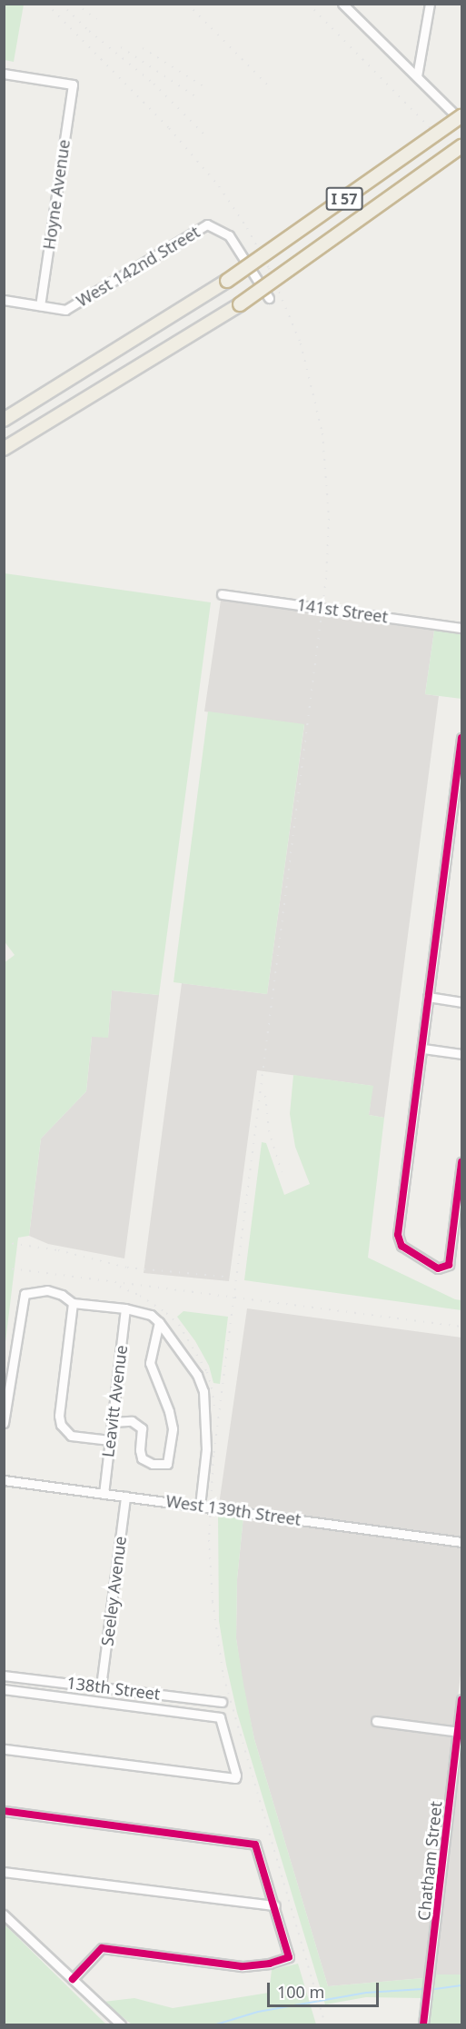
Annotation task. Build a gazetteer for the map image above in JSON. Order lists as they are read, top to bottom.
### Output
{
  "streets": {
    "highway": ["I 57"],
    "street": [
      "Hoyne Avenue",
      "West 142nd Street",
      "141st Street",
      "Leavitt Avenue",
      "West 139th Street",
      "Seeley Avenue",
      "138th Street",
      "Chatham Street"
    ]
  },
  "crossings": [
    ["Hoyne Avenue", "West 142nd Street"],
    ["Leavitt Avenue", "West 139th Street"],
    ["West 139th Street", "Seeley Avenue"],
    ["Seeley Avenue", "138th Street"]
  ],
  "scale_bar": "100 m"
}
